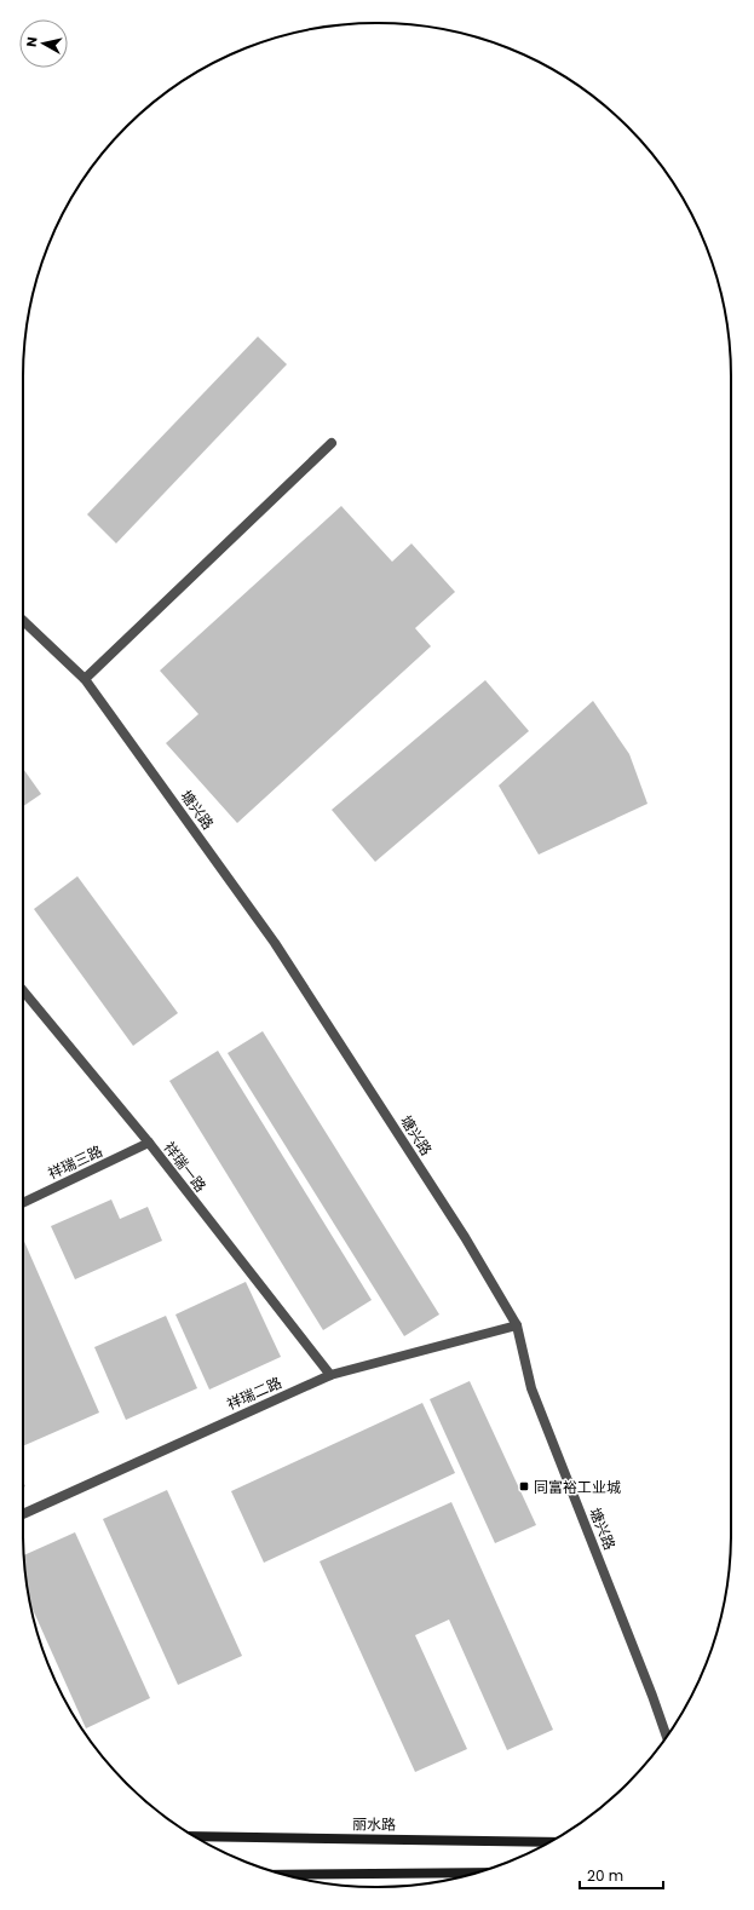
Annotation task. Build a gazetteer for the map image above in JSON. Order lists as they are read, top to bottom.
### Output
{
  "streets": {
    "main road": ["丽水路"],
    "street": [
      "塘兴路",
      "祥瑞三路",
      "祥瑞一路",
      "祥瑞二路"
    ]
  },
  "crossings": [
    ["塘兴路", "祥瑞二路"],
    ["祥瑞三路", "祥瑞一路"],
    ["祥瑞一路", "祥瑞二路"]
  ],
  "places": {
    "transit": ["同富裕工业城"]
  },
  "scale_bar": "20 m",
  "north": "left"
}
